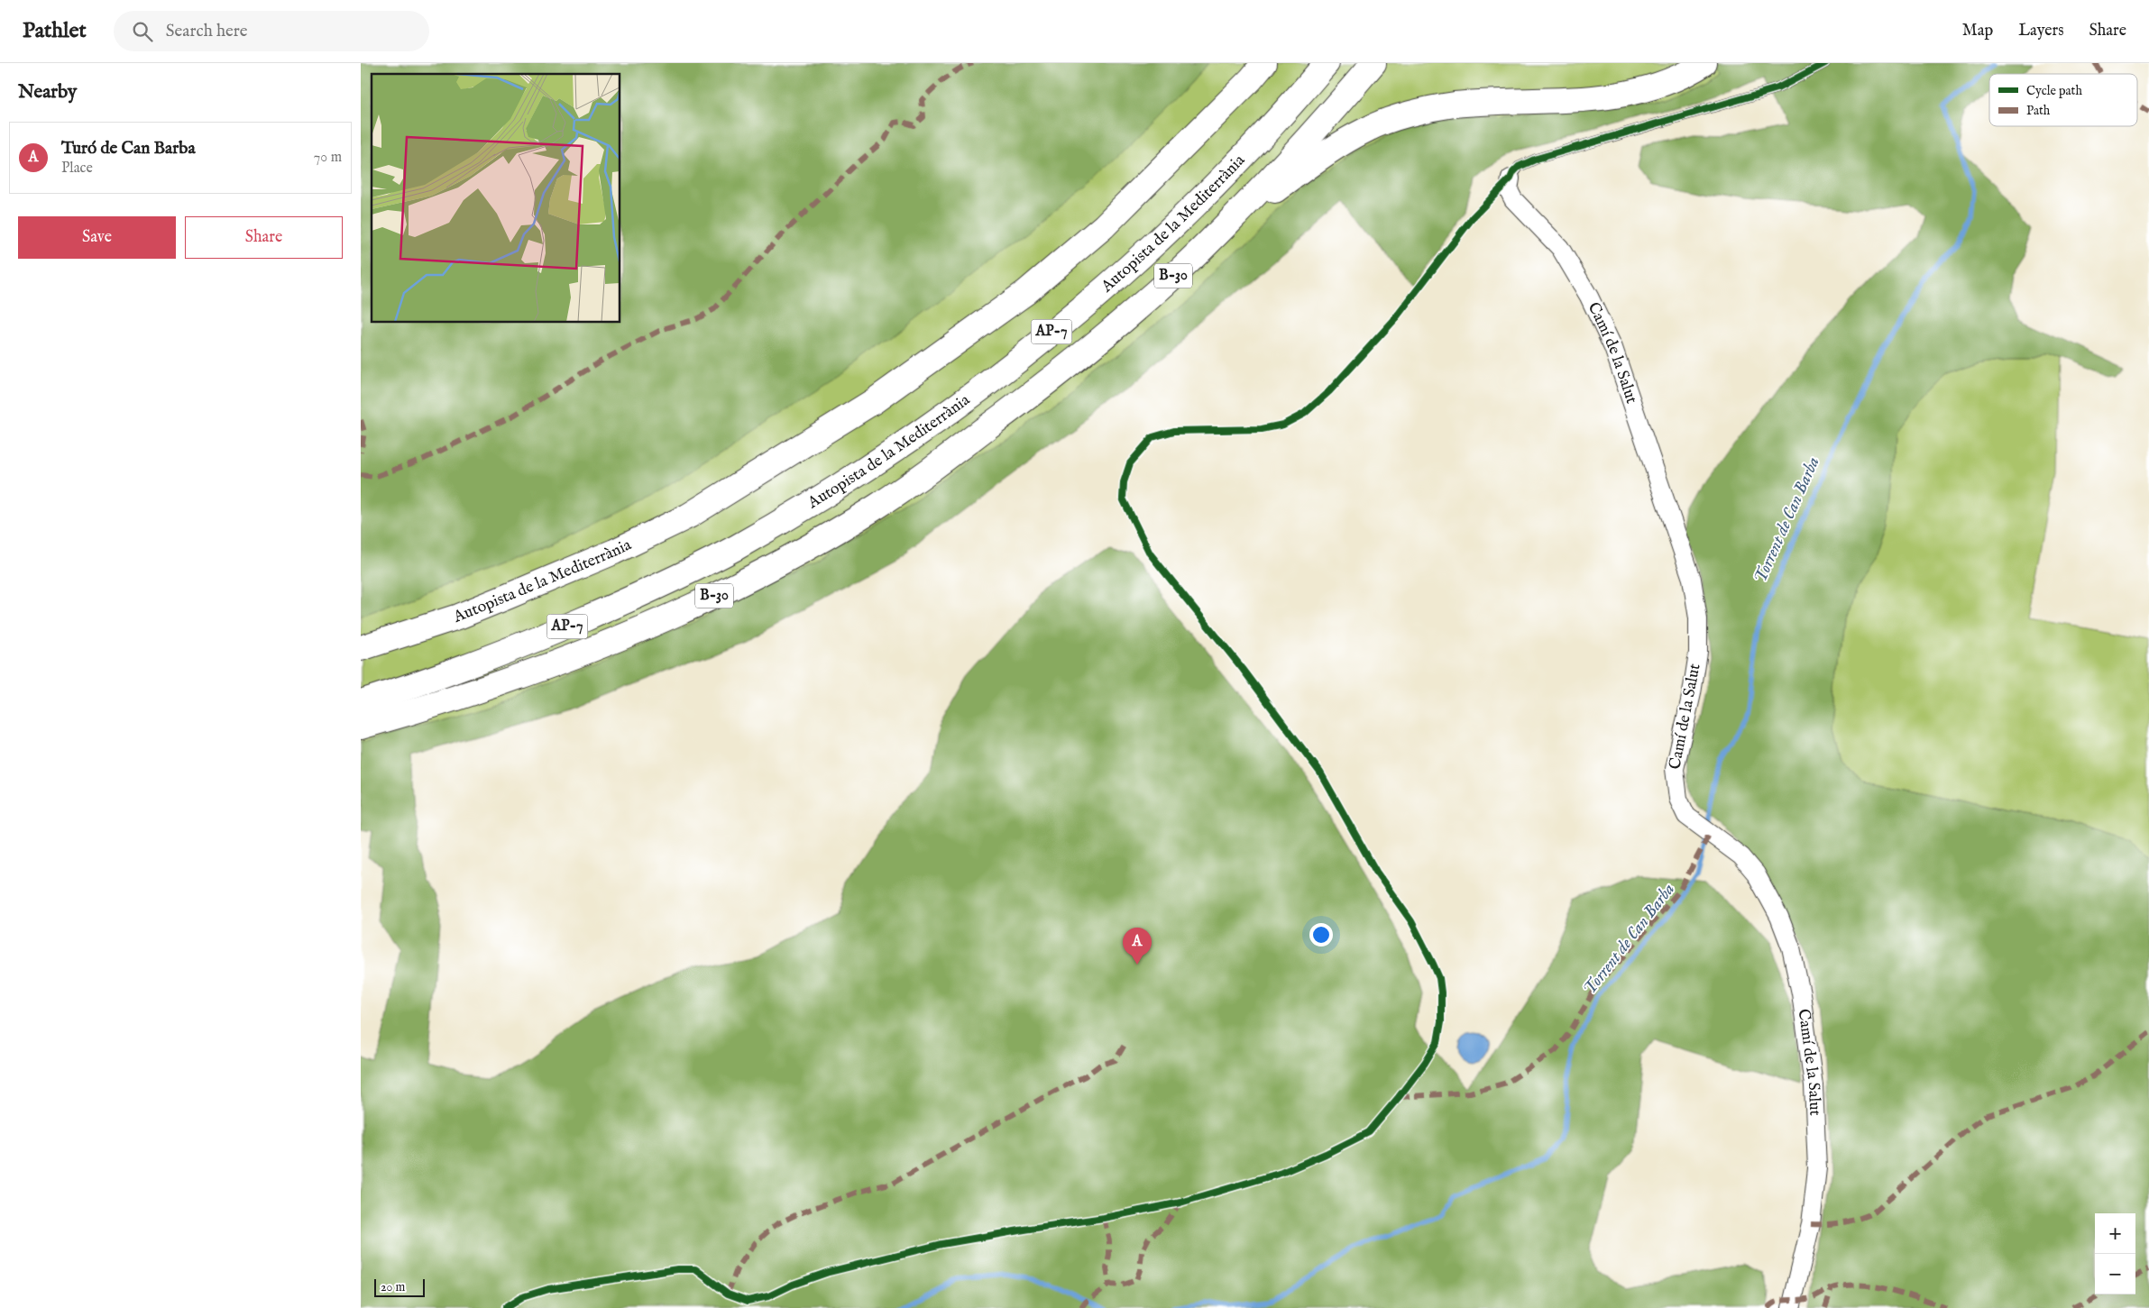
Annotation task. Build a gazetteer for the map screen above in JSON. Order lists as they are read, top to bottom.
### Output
{
  "streets": {
    "highway": ["Autopista de la Mediterrània", "B-30", "AP-7"],
    "street": ["Camí de la Salut"]
  },
  "water": ["Torrent de Can Barba"],
  "legend": ["Cycle path", "Path"],
  "scale_bar": "20 m",
  "page": {
    "header": "Pathlet",
    "search": "Search here",
    "nav": ["Map", "Layers", "Share"],
    "heading": "Nearby",
    "list": [
      {
        "mark": "A",
        "name": "Turó de Can Barba",
        "note": "Place",
        "value": "70 m"
      }
    ],
    "buttons": ["Save", "Share"],
    "pins": "A",
    "map_buttons": ["+", "−"],
    "scale": "20 m"
  }
}
